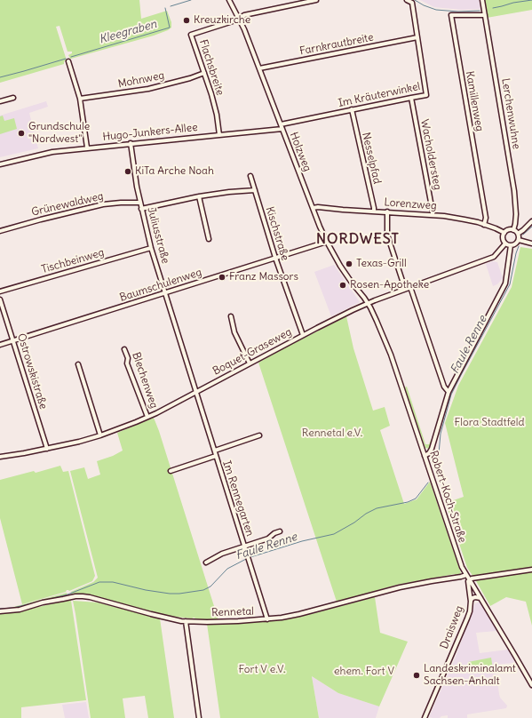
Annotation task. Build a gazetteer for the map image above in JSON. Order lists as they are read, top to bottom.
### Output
{
  "streets": {
    "street": [
      "Farnkrautbreite",
      "Flachsbreite",
      "Mohnweg",
      "Im Kräuterwinkel",
      "Kamillenweg",
      "Lerchenwuhne",
      "Hugo-Junkers-Allee",
      "Holzweg",
      "Wacholdersteg",
      "Nesselpfad",
      "Grünewaldweg",
      "Lorenzweg",
      "Kischstraße",
      "Juliusstraße",
      "Tischbeinweg",
      "Baumschulenweg",
      "Boquet-Graseweg",
      "Ostrowskistraße",
      "Blechenweg",
      "Robert-Koch-Straße",
      "Im Rennegarten",
      "Rennetal",
      "Draisweg"
    ]
  },
  "crossings": [
    ["Farnkrautbreite", "Im Kräuterwinkel"],
    ["Farnkrautbreite", "Holzweg"],
    ["Flachsbreite", "Mohnweg"],
    ["Flachsbreite", "Hugo-Junkers-Allee"],
    ["Flachsbreite", "Holzweg"],
    ["Im Kräuterwinkel", "Holzweg"],
    ["Im Kräuterwinkel", "Wacholdersteg"],
    ["Im Kräuterwinkel", "Nesselpfad"],
    ["Kamillenweg", "Lerchenwuhne"],
    ["Kamillenweg", "Lorenzweg"],
    ["Lerchenwuhne", "Lorenzweg"],
    ["Lerchenwuhne", "Boquet-Graseweg"],
    ["Hugo-Junkers-Allee", "Holzweg"],
    ["Hugo-Junkers-Allee", "Juliusstraße"],
    ["Holzweg", "Lorenzweg"],
    ["Holzweg", "Baumschulenweg"],
    ["Holzweg", "Boquet-Graseweg"],
    ["Holzweg", "Robert-Koch-Straße"],
    ["Wacholdersteg", "Lorenzweg"],
    ["Nesselpfad", "Lorenzweg"],
    ["Grünewaldweg", "Juliusstraße"],
    ["Lorenzweg", "Boquet-Graseweg"],
    ["Kischstraße", "Baumschulenweg"],
    ["Kischstraße", "Boquet-Graseweg"],
    ["Juliusstraße", "Tischbeinweg"],
    ["Juliusstraße", "Baumschulenweg"],
    ["Juliusstraße", "Boquet-Graseweg"],
    ["Juliusstraße", "Im Rennegarten"],
    ["Baumschulenweg", "Ostrowskistraße"],
    ["Boquet-Graseweg", "Ostrowskistraße"],
    ["Boquet-Graseweg", "Blechenweg"],
    ["Boquet-Graseweg", "Robert-Koch-Straße"],
    ["Boquet-Graseweg", "Im Rennegarten"],
    ["Robert-Koch-Straße", "Rennetal"],
    ["Robert-Koch-Straße", "Draisweg"],
    ["Im Rennegarten", "Rennetal"]
  ],
  "districts": ["NORDWEST"],
  "water": ["Kleegraben", "Faule Renne"],
  "parks": [
    "Flora Stadtfeld",
    "Rennetal e.V.",
    "Fort V e.V.",
    "ehem. Fort V"
  ],
  "places": [
    "Kreuzkirche",
    "Grundschule \"Nordwest\"",
    "KiTa Arche Noah",
    "Texas-Grill",
    "Franz Massors",
    "Rosen-Apotheke",
    "Landeskriminalamt Sachsen-Anhalt"
  ]
}
